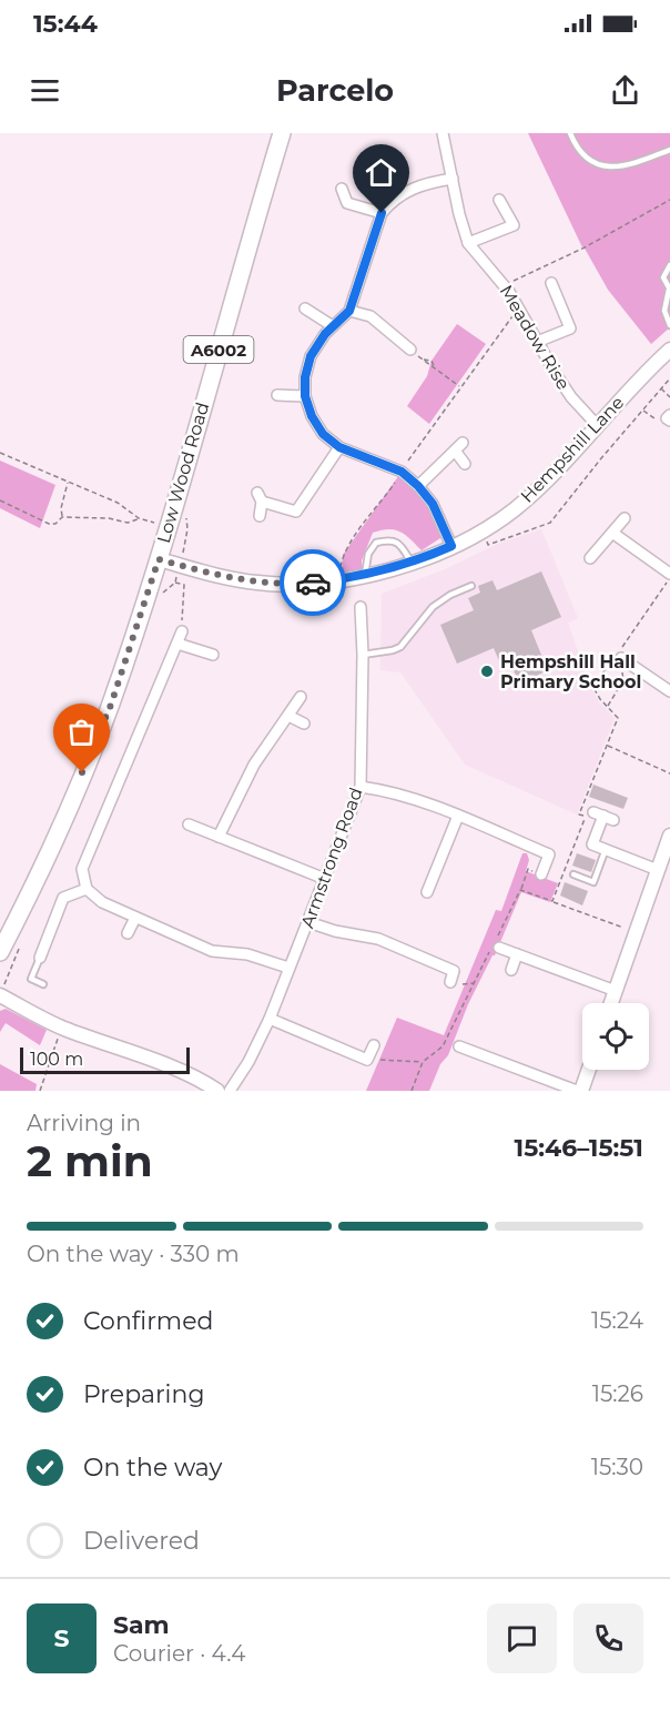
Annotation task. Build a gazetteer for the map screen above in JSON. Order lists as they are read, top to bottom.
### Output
{
  "streets": {
    "main road": ["A6002", "Low Wood Road"],
    "street": ["Meadow Rise", "Hempshill Lane", "Armstrong Road"]
  },
  "crossings": [
    ["Meadow Rise", "Hempshill Lane"],
    ["Hempshill Lane", "Low Wood Road"]
  ],
  "places": ["Hempshill Hall Primary School"],
  "scale_bar": "100 m",
  "page": {
    "status": "15:44",
    "header": "Parcelo",
    "scale": "100 m",
    "heading": ["2 min", "Arriving in", "15:46–15:51"],
    "panel": ["Sam", "Courier · 4.4"],
    "bar": "On the way · 330 m",
    "list": [
      ["Confirmed", "15:24"],
      ["Preparing", "15:26"],
      ["On the way", "15:30"],
      "Delivered"
    ],
    "round": "S"
  }
}
